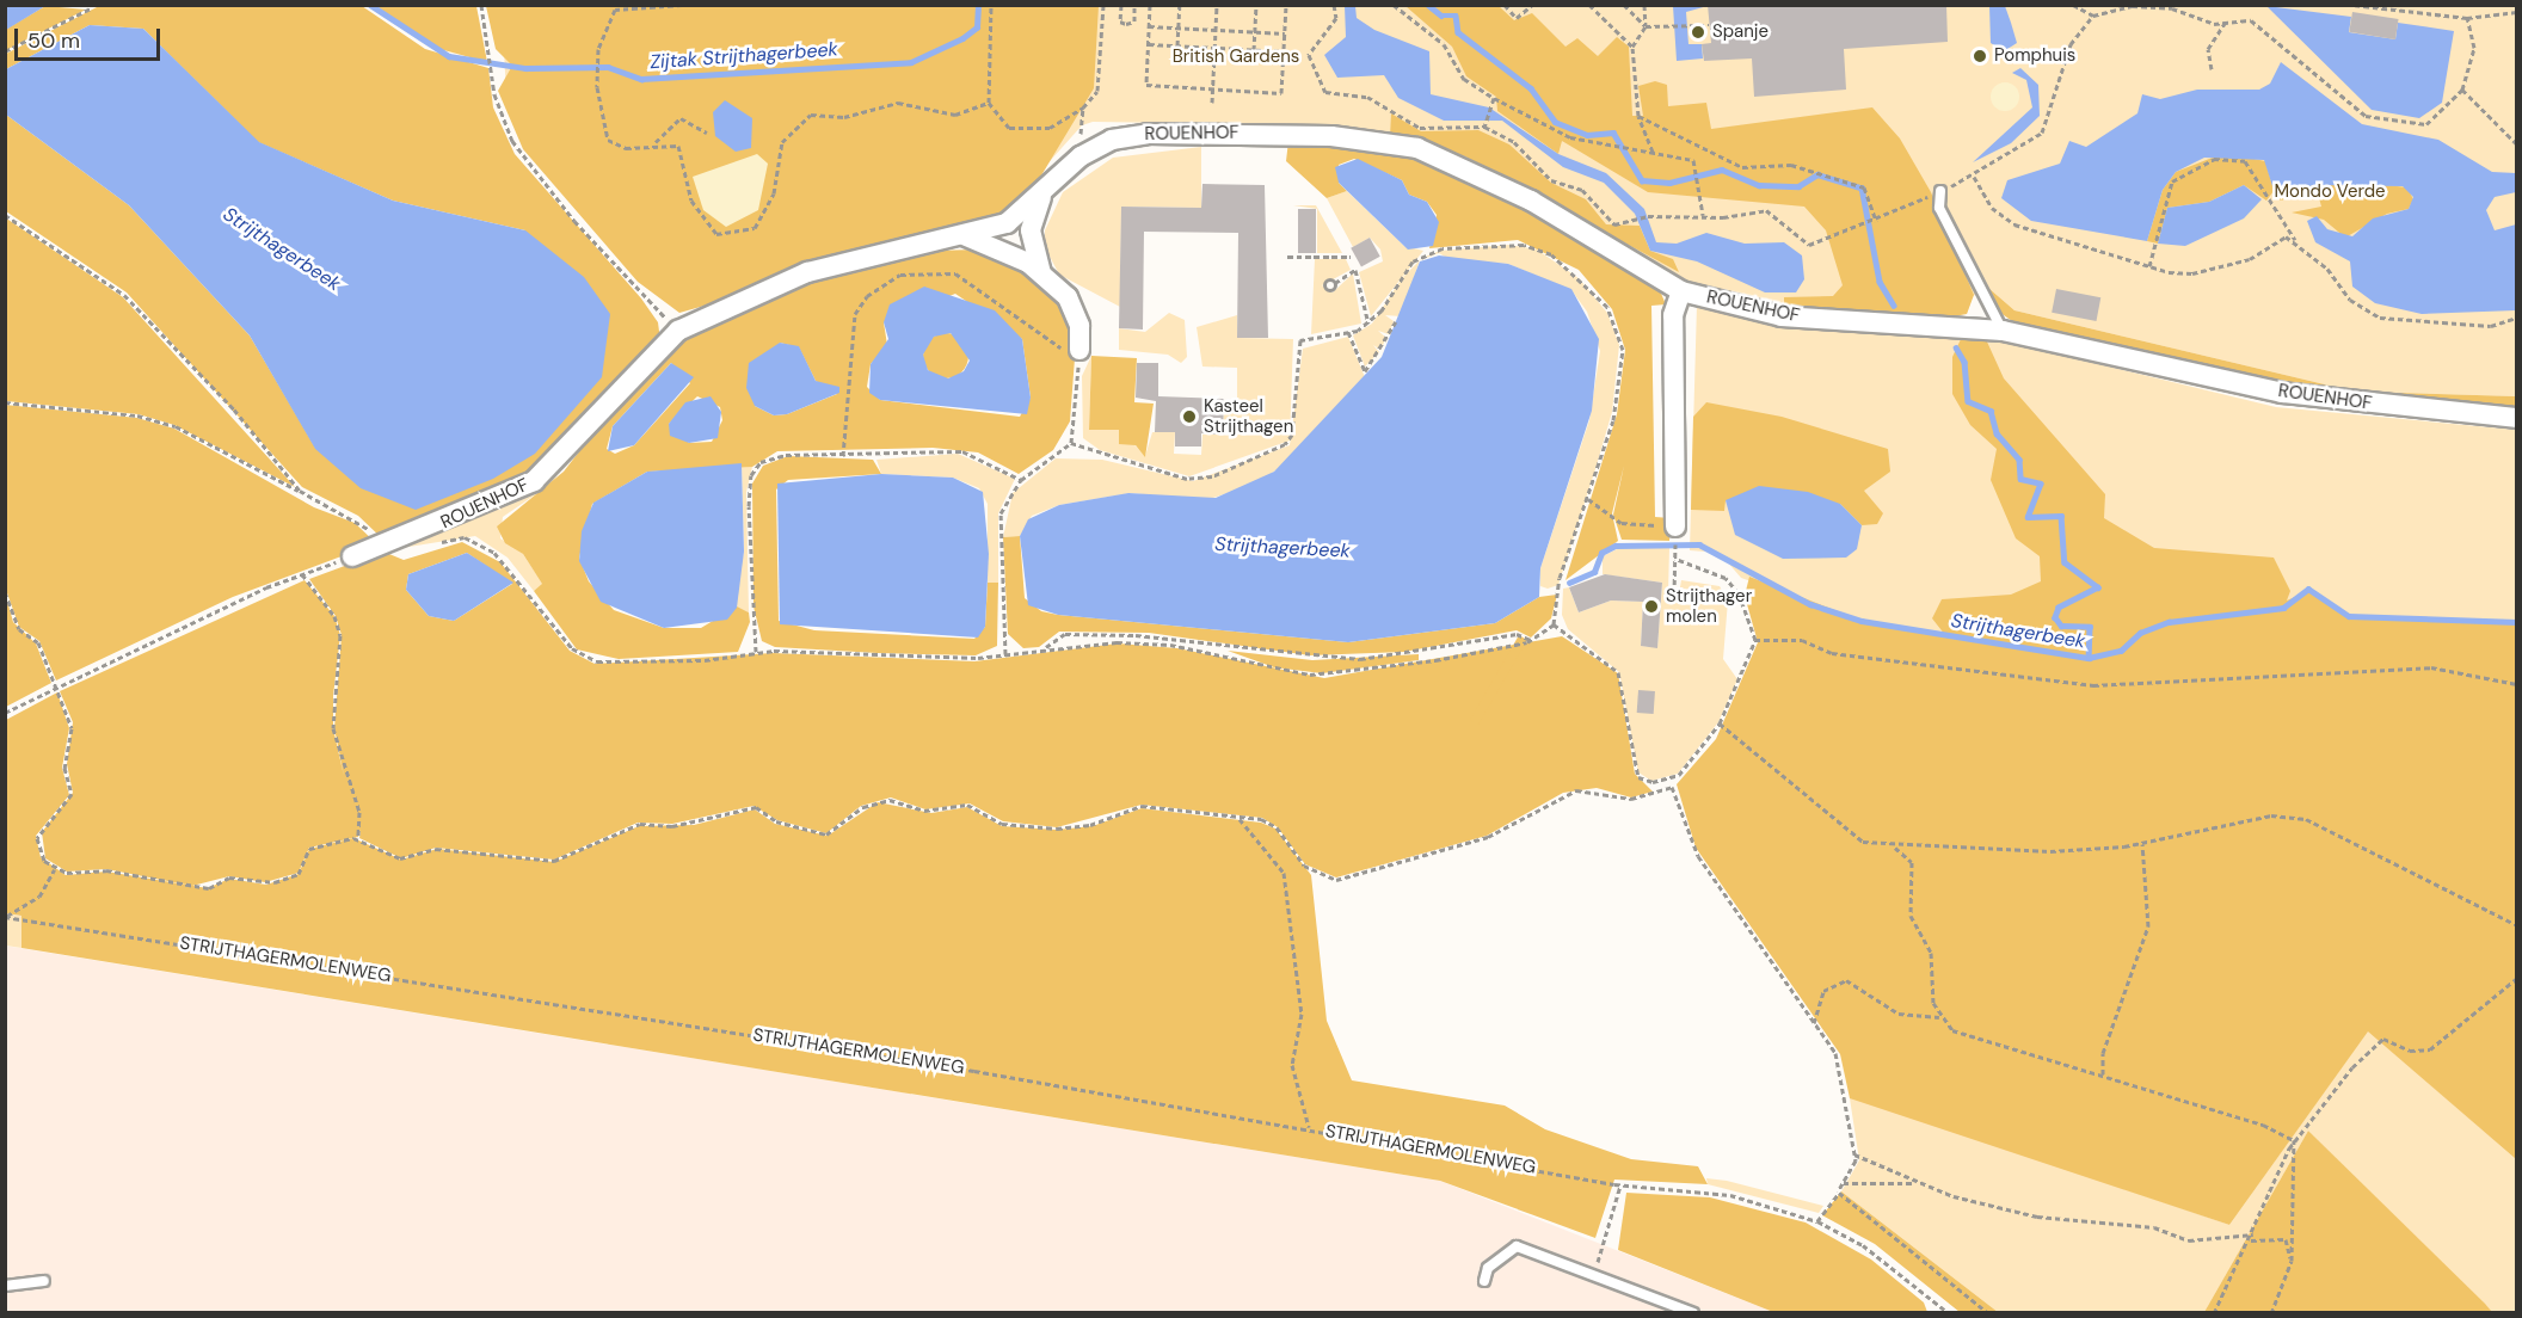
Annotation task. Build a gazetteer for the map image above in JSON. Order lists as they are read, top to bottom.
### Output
{
  "streets": {
    "street": ["ROUENHOF"],
    "path": ["STRIJTHAGERMOLENWEG"]
  },
  "water": ["Zijtak Strijthagerbeek", "Strijthagerbeek"],
  "parks": ["British Gardens", "Mondo Verde"],
  "places": [
    "Spanje",
    "Pomphuis",
    "Kasteel Strijthagen",
    "Strijthager molen"
  ],
  "scale_bar": "50 m"
}
